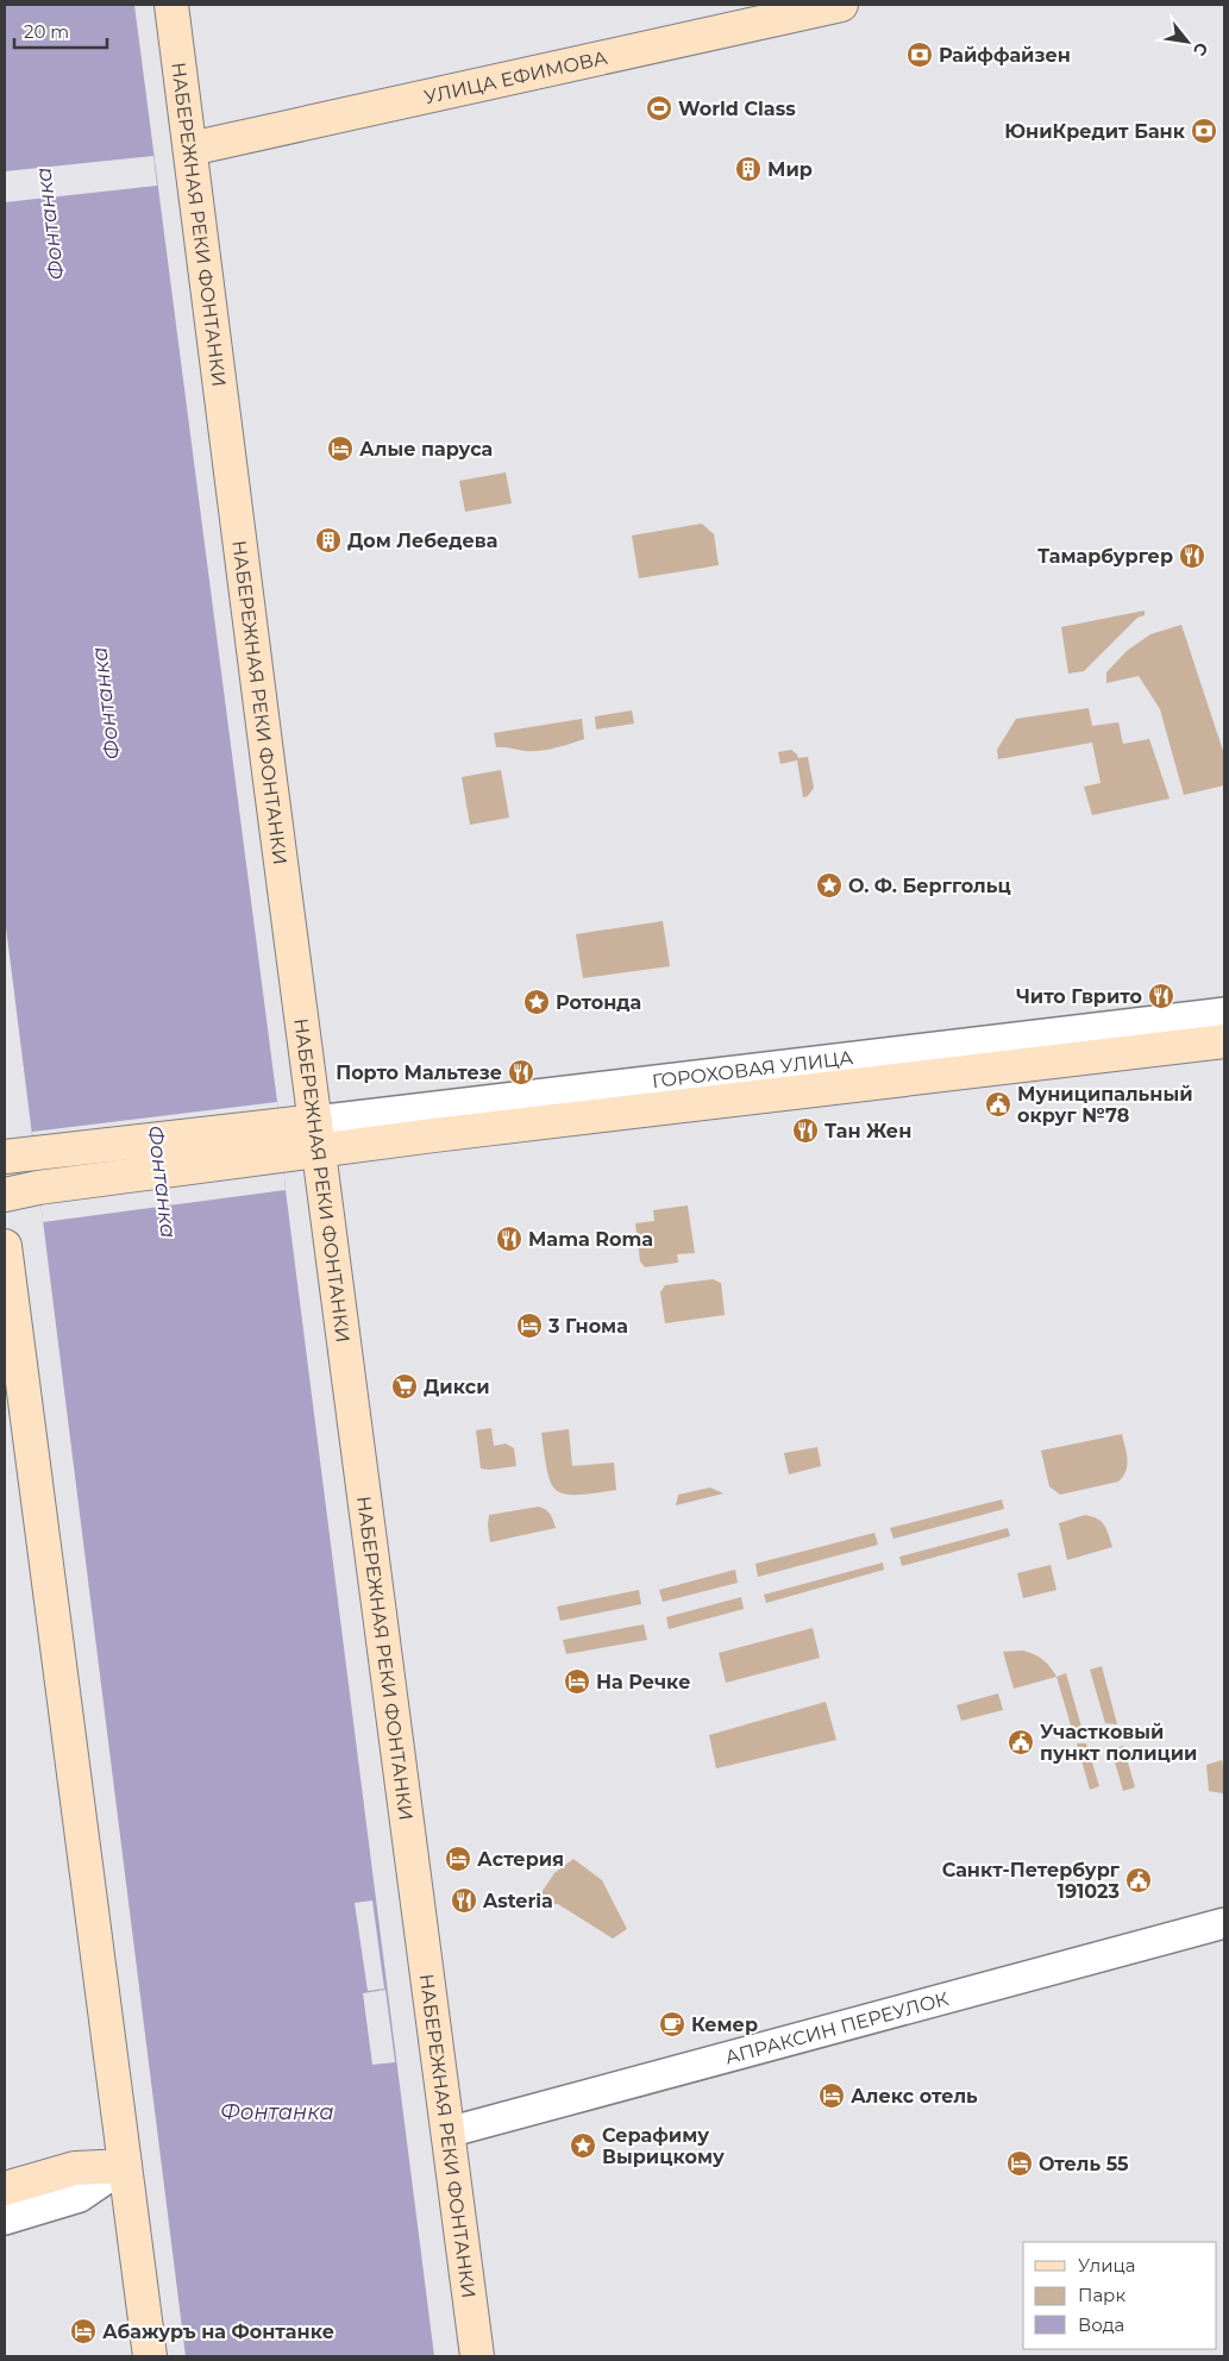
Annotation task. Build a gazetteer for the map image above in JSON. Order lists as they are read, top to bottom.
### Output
{
  "streets": {
    "main road": ["УЛИЦА ЕФИМОВА", "НАБЕРЕЖНАЯ РЕКИ ФОНТАНКИ", "ГОРОХОВАЯ УЛИЦА"],
    "street": ["АПРАКСИН ПЕРЕУЛОК"]
  },
  "crossings": [
    ["УЛИЦА ЕФИМОВА", "НАБЕРЕЖНАЯ РЕКИ ФОНТАНКИ"],
    ["НАБЕРЕЖНАЯ РЕКИ ФОНТАНКИ", "ГОРОХОВАЯ УЛИЦА"],
    ["НАБЕРЕЖНАЯ РЕКИ ФОНТАНКИ", "АПРАКСИН ПЕРЕУЛОК"]
  ],
  "water": ["Фонтанка"],
  "places": {
    "bank": ["Райффайзен", "ЮниКредит Банк"],
    "sports": ["World Class"],
    "building": ["Мир", "Дом Лебедева"],
    "hotel": [
      "Алые паруса",
      "3 Гнома",
      "На Речке",
      "Астерия",
      "Алекс отель",
      "Отель 55",
      "Абажуръ на Фонтанке"
    ],
    "restaurant": [
      "Тамарбургер",
      "Чито Гврито",
      "Порто Мальтезе",
      "Тан Жен",
      "Mama Roma",
      "Asteria"
    ],
    "place": ["О. Ф. Берггольц", "Ротонда", "Серафиму Вырицкому"],
    "public building": ["Муниципальный округ №78", "Участковый пункт полиции", "Санкт-Петербург 191023"],
    "supermarket": ["Дикси"],
    "cafe": ["Кемер"]
  },
  "legend": ["Улица", "Парк", "Вода"],
  "scale_bar": "20 m",
  "north": "bottom right"
}
